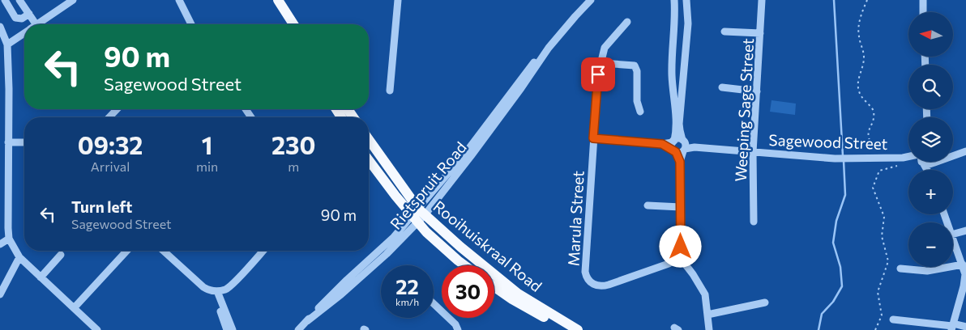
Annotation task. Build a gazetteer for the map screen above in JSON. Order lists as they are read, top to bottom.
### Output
{
  "streets": {
    "main road": ["Rooihuiskraal Road"],
    "street": [
      "Weeping Sage Street",
      "Sagewood Street",
      "Rietspruit Road",
      "Marula Street"
    ]
  },
  "crossings": [
    ["Weeping Sage Street", "Sagewood Street"],
    ["Sagewood Street", "Marula Street"],
    ["Rietspruit Road", "Rooihuiskraal Road"]
  ],
  "north": "left",
  "page": {
    "map_buttons": ["+", "−"],
    "turn": ["90 m", "Sagewood Street"],
    "eta": [
      "09:32",
      "Arrival",
      "1",
      "min",
      "230",
      "m"
    ],
    "list": [
      {
        "name": "Turn left",
        "note": "Sagewood Street",
        "value": "90 m"
      }
    ],
    "speed": "22 km/h",
    "limit": "30"
  }
}
